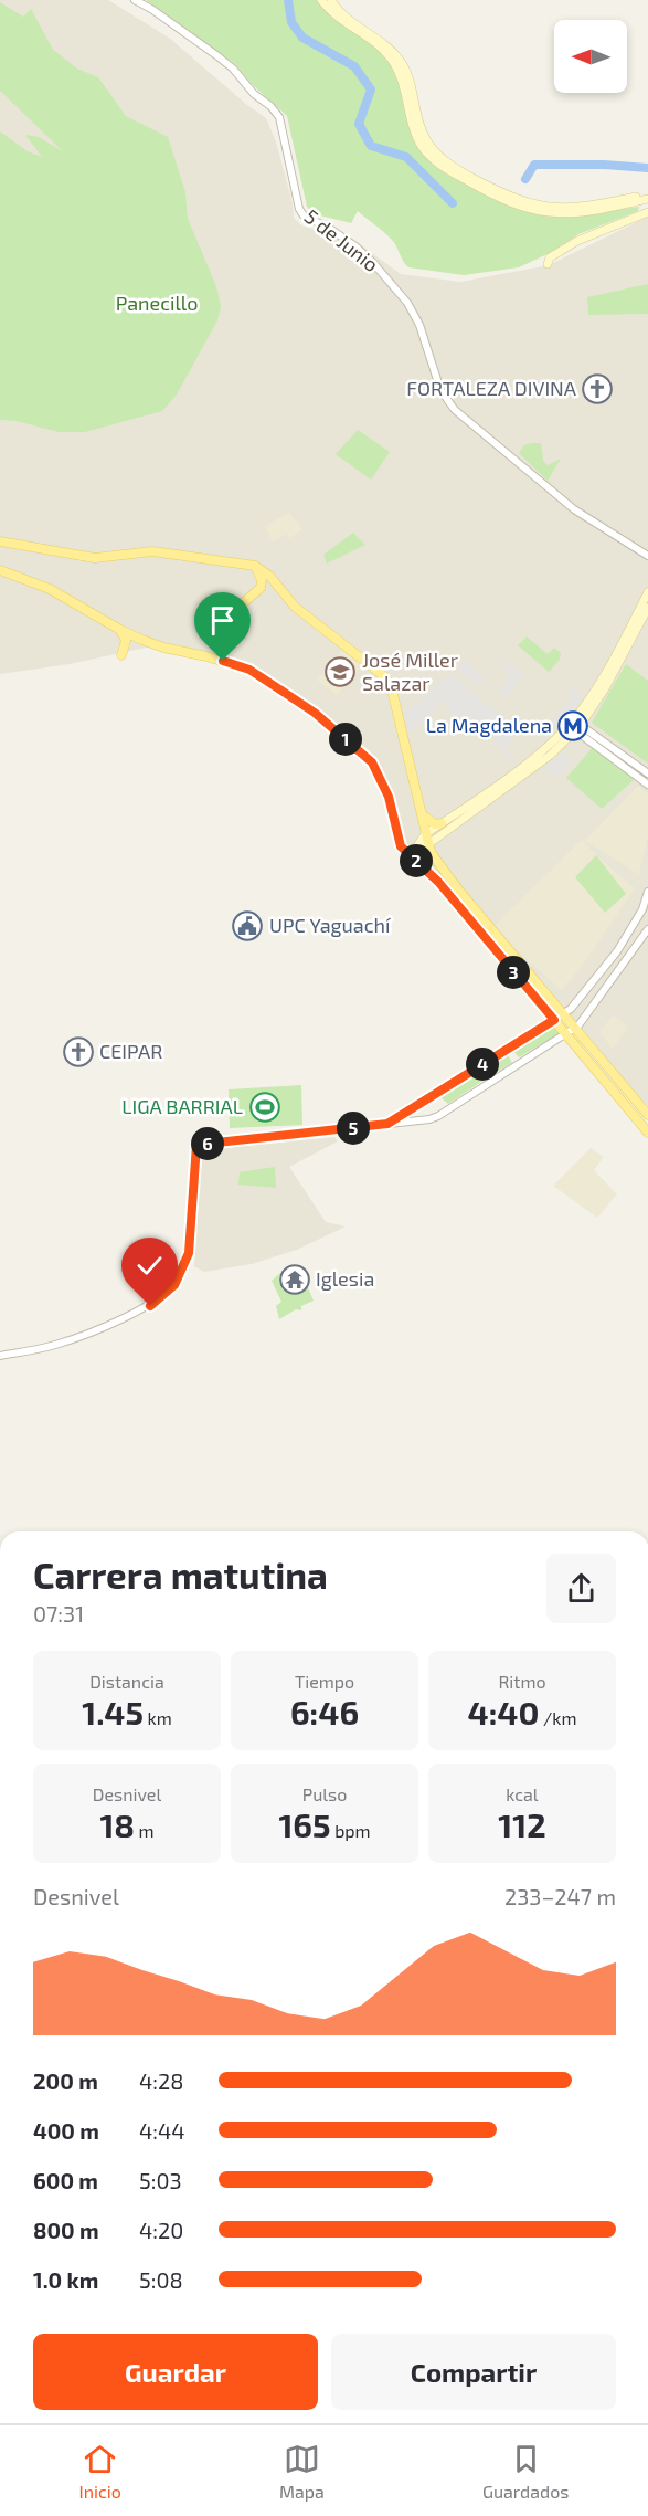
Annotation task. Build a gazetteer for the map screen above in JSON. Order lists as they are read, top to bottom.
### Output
{
  "streets": {
    "street": ["5 de Junio"]
  },
  "parks": ["Panecillo"],
  "places": {
    "church": ["FORTALEZA DIVINA", "CEIPAR"],
    "school or university": ["José Miller Salazar"],
    "metro station": ["La Magdalena"],
    "public building": ["UPC Yaguachí"],
    "sports": ["LIGA BARRIAL"],
    "temple": ["Iglesia"]
  },
  "north": "left",
  "page": {
    "pins": [
      "1",
      "2",
      "3",
      "4",
      "5",
      "6"
    ],
    "heading": ["Carrera matutina", "07:31"],
    "stats": [
      ["Distancia", "1.45 km"],
      ["Tiempo", "6:46"],
      ["Ritmo", "4:40 /km"],
      ["Desnivel", "18 m"],
      ["Pulso", "165 bpm"],
      ["kcal", "112"]
    ],
    "chart": ["Desnivel", "233–247 m"],
    "list": [
      {
        "name": "200 m",
        "note": "4:28"
      },
      {
        "name": "400 m",
        "note": "4:44"
      },
      {
        "name": "600 m",
        "note": "5:03"
      },
      {
        "name": "800 m",
        "note": "4:20"
      },
      {
        "name": "1.0 km",
        "note": "5:08"
      }
    ],
    "buttons": ["Guardar", "Compartir"],
    "tabs": ["Inicio", "Mapa", "Guardados"]
  }
}
